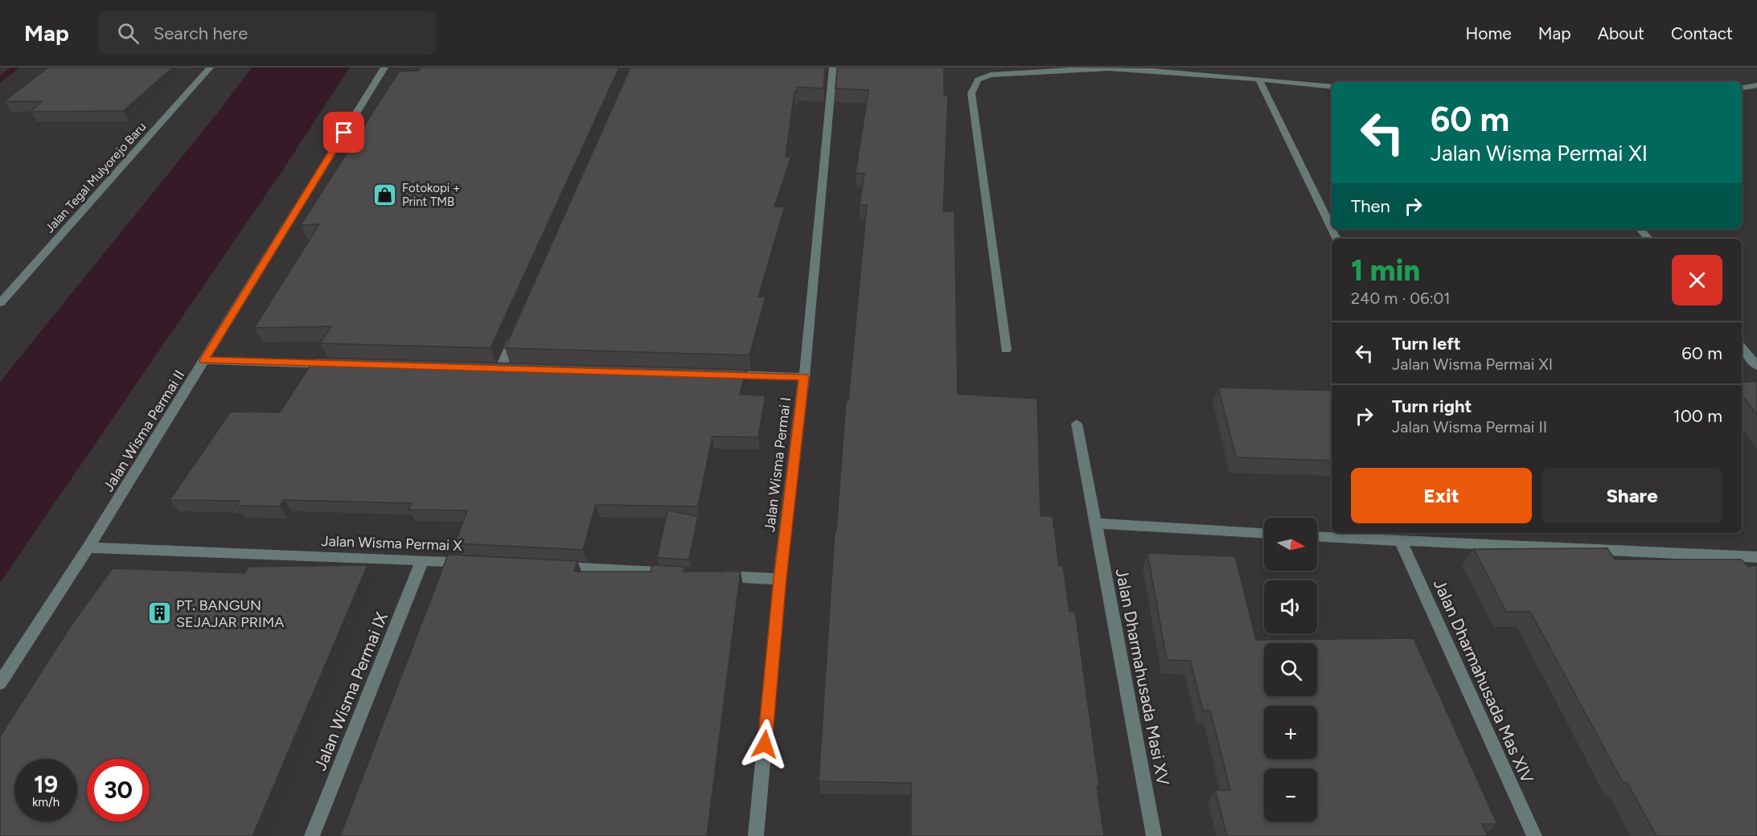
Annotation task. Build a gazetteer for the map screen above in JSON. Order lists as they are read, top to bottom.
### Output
{
  "streets": {
    "street": [
      "Jalan Tegal Mulyorejo Baru",
      "Jalan Wisma Permai II",
      "Jalan Wisma Permai I",
      "Jalan Wisma Permai X",
      "Jalan Dharmahusada Masi XV",
      "Jalan Dharmahusada Mas XIV",
      "Jalan Wisma Permai IX"
    ]
  },
  "crossings": [
    ["Jalan Wisma Permai II", "Jalan Wisma Permai X"],
    ["Jalan Wisma Permai X", "Jalan Wisma Permai IX"]
  ],
  "places": {
    "shop": ["Fotokopi + Print TMB"],
    "building": ["PT. BANGUN SEJAJAR PRIMA"]
  },
  "north": "right",
  "page": {
    "header": "Map",
    "search": "Search here",
    "nav": [
      "Home",
      "Map",
      "About",
      "Contact"
    ],
    "turn": ["60 m", "Jalan Wisma Permai XI"],
    "then": "Then",
    "heading": ["1 min", "240 m · 06:01"],
    "list": [
      {
        "name": "Turn left",
        "note": "Jalan Wisma Permai XI",
        "value": "60 m"
      },
      {
        "name": "Turn right",
        "note": "Jalan Wisma Permai II",
        "value": "100 m"
      }
    ],
    "buttons": ["Exit", "Share"],
    "map_buttons": ["+", "−"],
    "speed": "19 km/h",
    "limit": "30"
  }
}
